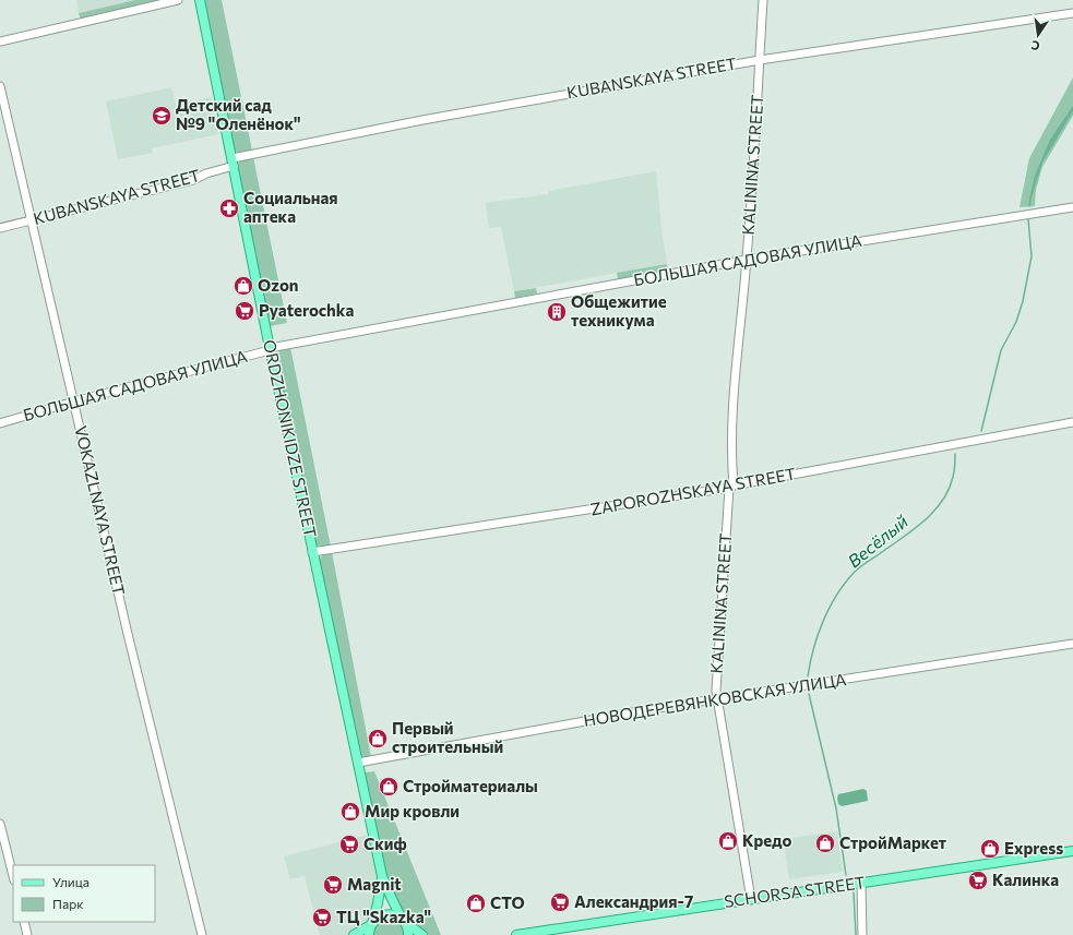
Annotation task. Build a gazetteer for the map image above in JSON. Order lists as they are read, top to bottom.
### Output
{
  "streets": {
    "main road": ["ORDZHONIKIDZE STREET", "SCHORSA STREET"],
    "street": [
      "KUBANSKAYA STREET",
      "KALININA STREET",
      "БОЛЬШАЯ САДОВАЯ УЛИЦА",
      "ZAPOROZHSKAYA STREET",
      "VOKAZLNAYA STREET",
      "НОВОДЕРЕВЯНКОВСКАЯ УЛИЦА"
    ]
  },
  "crossings": [
    ["KUBANSKAYA STREET", "KALININA STREET"],
    ["KUBANSKAYA STREET", "ORDZHONIKIDZE STREET"],
    ["KUBANSKAYA STREET", "VOKAZLNAYA STREET"],
    ["KALININA STREET", "БОЛЬШАЯ САДОВАЯ УЛИЦА"],
    ["KALININA STREET", "ZAPOROZHSKAYA STREET"],
    ["KALININA STREET", "НОВОДЕРЕВЯНКОВСКАЯ УЛИЦА"],
    ["KALININA STREET", "SCHORSA STREET"],
    ["БОЛЬШАЯ САДОВАЯ УЛИЦА", "ORDZHONIKIDZE STREET"],
    ["БОЛЬШАЯ САДОВАЯ УЛИЦА", "VOKAZLNAYA STREET"],
    ["ORDZHONIKIDZE STREET", "ZAPOROZHSKAYA STREET"],
    ["ORDZHONIKIDZE STREET", "НОВОДЕРЕВЯНКОВСКАЯ УЛИЦА"]
  ],
  "water": ["Весёлый"],
  "places": {
    "school or university": ["Детский сад №9 \"Оленёнок\""],
    "pharmacy": ["Социальная аптека"],
    "shop": [
      "Ozon",
      "Первый строительный",
      "Стройматериалы",
      "Мир кровли",
      "Кредо",
      "СтройМаркет",
      "Express",
      "СТО"
    ],
    "supermarket": [
      "Pyaterochka",
      "Скиф",
      "Калинка",
      "Magnit",
      "Александрия-7",
      "ТЦ \"Skazka\""
    ],
    "building": ["Общежитие техникума"]
  },
  "legend": ["Улица", "Парк"],
  "north": "bottom"
}
